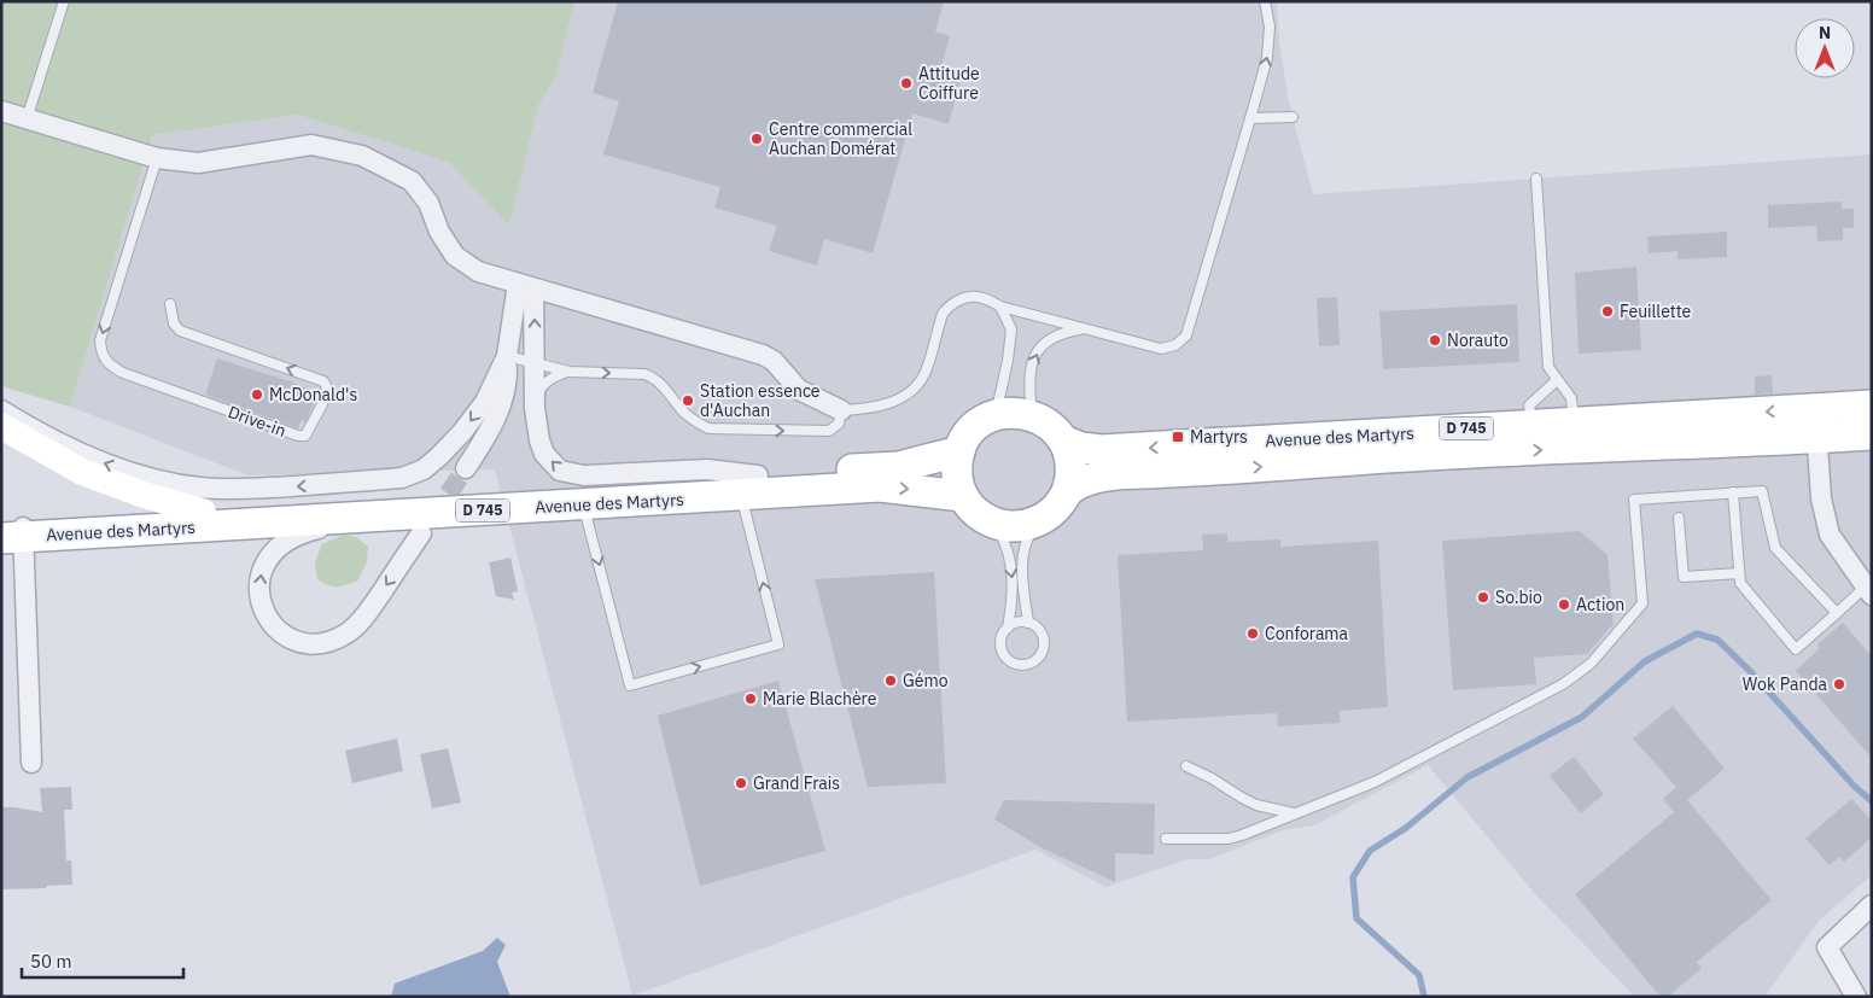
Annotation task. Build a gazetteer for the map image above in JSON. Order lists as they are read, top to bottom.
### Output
{
  "streets": {
    "main road": ["D 745", "Avenue des Martyrs"],
    "lane": ["Drive-in"]
  },
  "places": {
    "other": [
      "Attitude Coiffure",
      "Centre commercial Auchan Domérat",
      "Feuillette",
      "Norauto",
      "McDonald's",
      "Station essence d'Auchan",
      "So.bio",
      "Action",
      "Conforama",
      "Gémo",
      "Wok Panda",
      "Marie Blachère",
      "Grand Frais"
    ],
    "transit": ["Martyrs"]
  },
  "scale_bar": "50 m",
  "north": "top"
}
